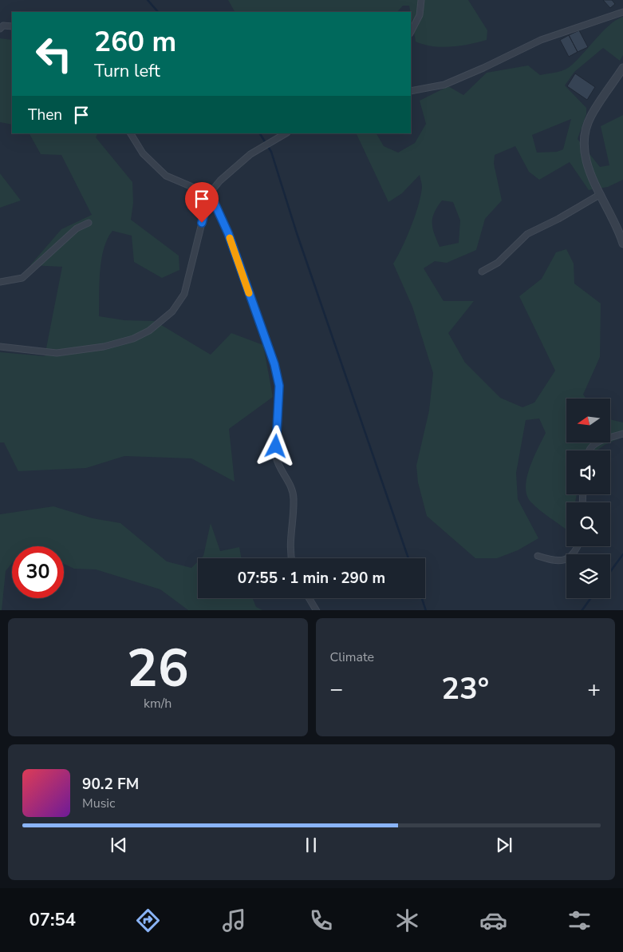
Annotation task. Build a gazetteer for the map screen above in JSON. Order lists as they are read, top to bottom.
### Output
{
  "north": "left",
  "page": {
    "turn": ["260 m", "Turn left"],
    "then": "Then",
    "limit": "30",
    "trip": "07:55 · 1 min · 290 m",
    "tile": [
      ["26", "km/h"],
      "Climate"
    ],
    "heat": ["−", "23°", "+"],
    "song": ["90.2 FM", "Music"],
    "tabs": "07:54"
  }
}
